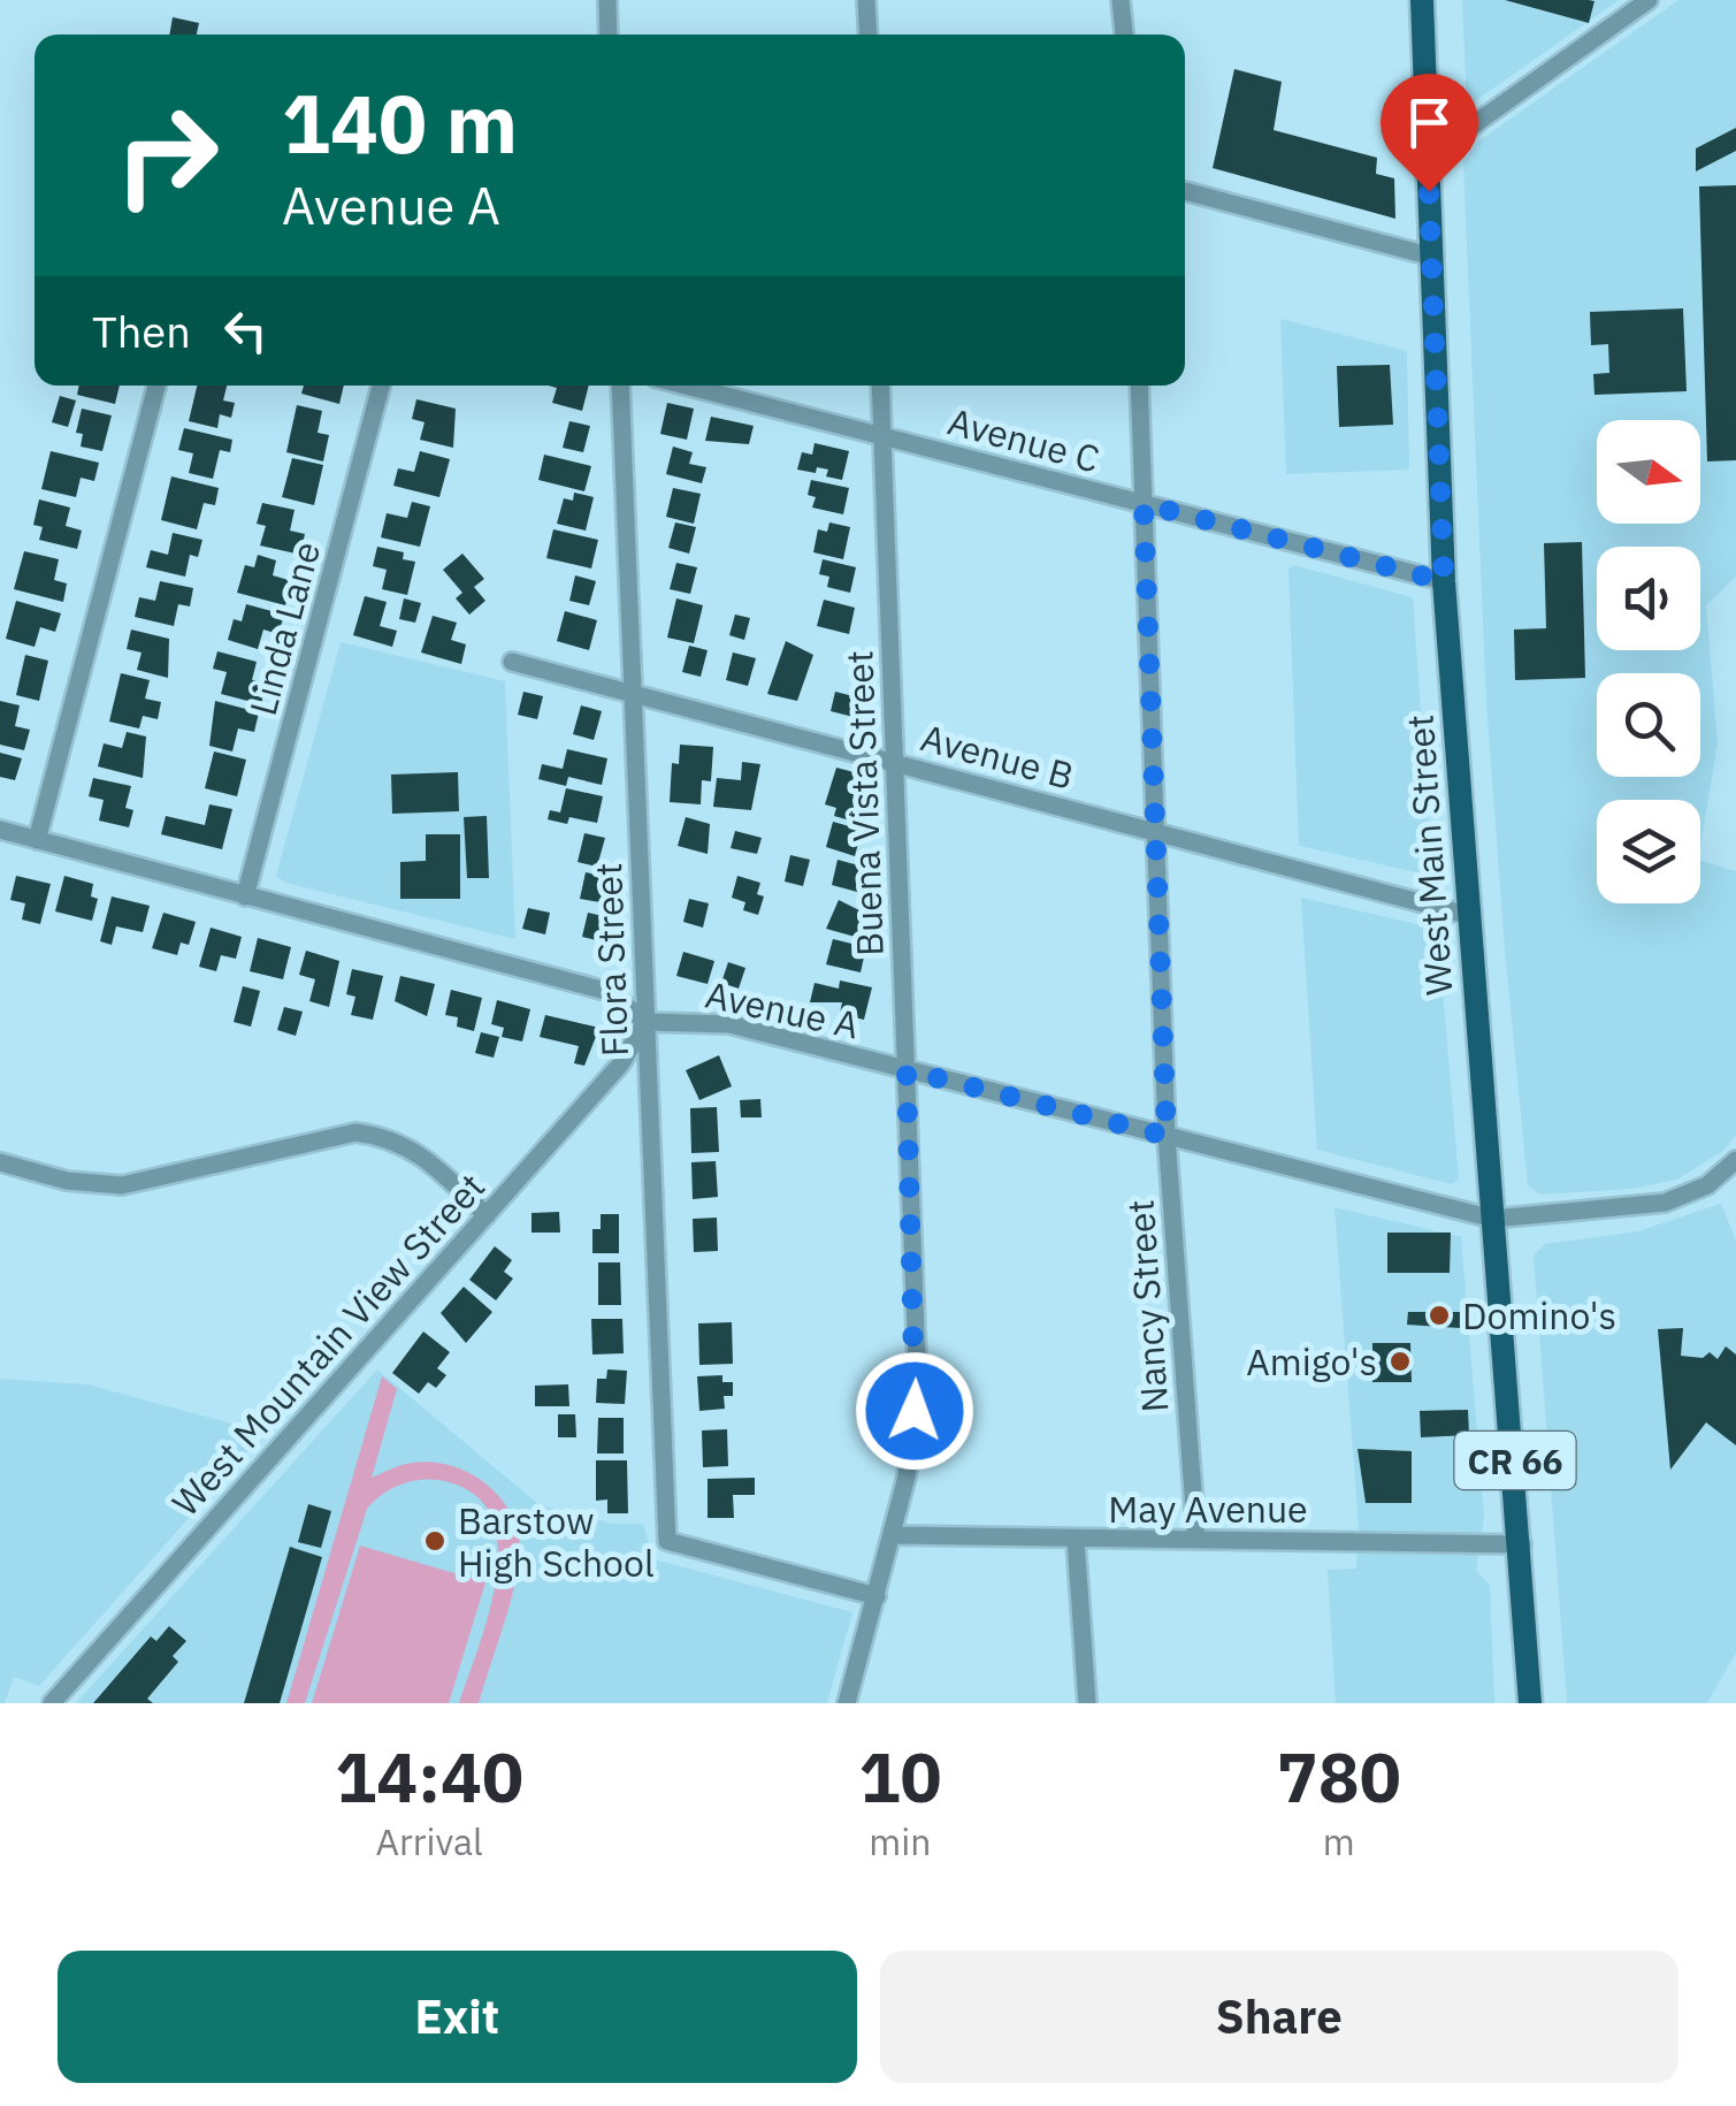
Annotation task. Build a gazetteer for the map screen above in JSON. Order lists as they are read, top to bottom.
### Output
{
  "streets": {
    "main road": ["West Main Street", "CR 66"],
    "street": [
      "Avenue C",
      "Linda Lane",
      "Avenue B",
      "Buena Vista Street",
      "Flora Street",
      "Avenue A",
      "Nancy Street",
      "West Mountain View Street",
      "May Avenue"
    ]
  },
  "crossings": [
    ["Avenue C", "Buena Vista Street"],
    ["Avenue C", "West Main Street"],
    ["Avenue C", "Nancy Street"],
    ["Avenue B", "Buena Vista Street"],
    ["Avenue B", "West Main Street"],
    ["Avenue B", "Flora Street"],
    ["Avenue B", "Nancy Street"],
    ["Buena Vista Street", "Flora Street"],
    ["Buena Vista Street", "Avenue A"],
    ["Buena Vista Street", "May Avenue"],
    ["West Main Street", "Avenue A"],
    ["West Main Street", "May Avenue"],
    ["Flora Street", "Avenue A"],
    ["Flora Street", "West Mountain View Street"],
    ["Avenue A", "Nancy Street"],
    ["Avenue A", "West Mountain View Street"],
    ["Nancy Street", "May Avenue"]
  ],
  "places": ["Domino's", "Amigo's", "Barstow High School"],
  "north": "right",
  "page": {
    "turn": ["140 m", "Avenue A"],
    "then": "Then",
    "eta": [
      "14:40",
      "Arrival",
      "10",
      "min",
      "780",
      "m"
    ],
    "buttons": ["Exit", "Share"]
  }
}
